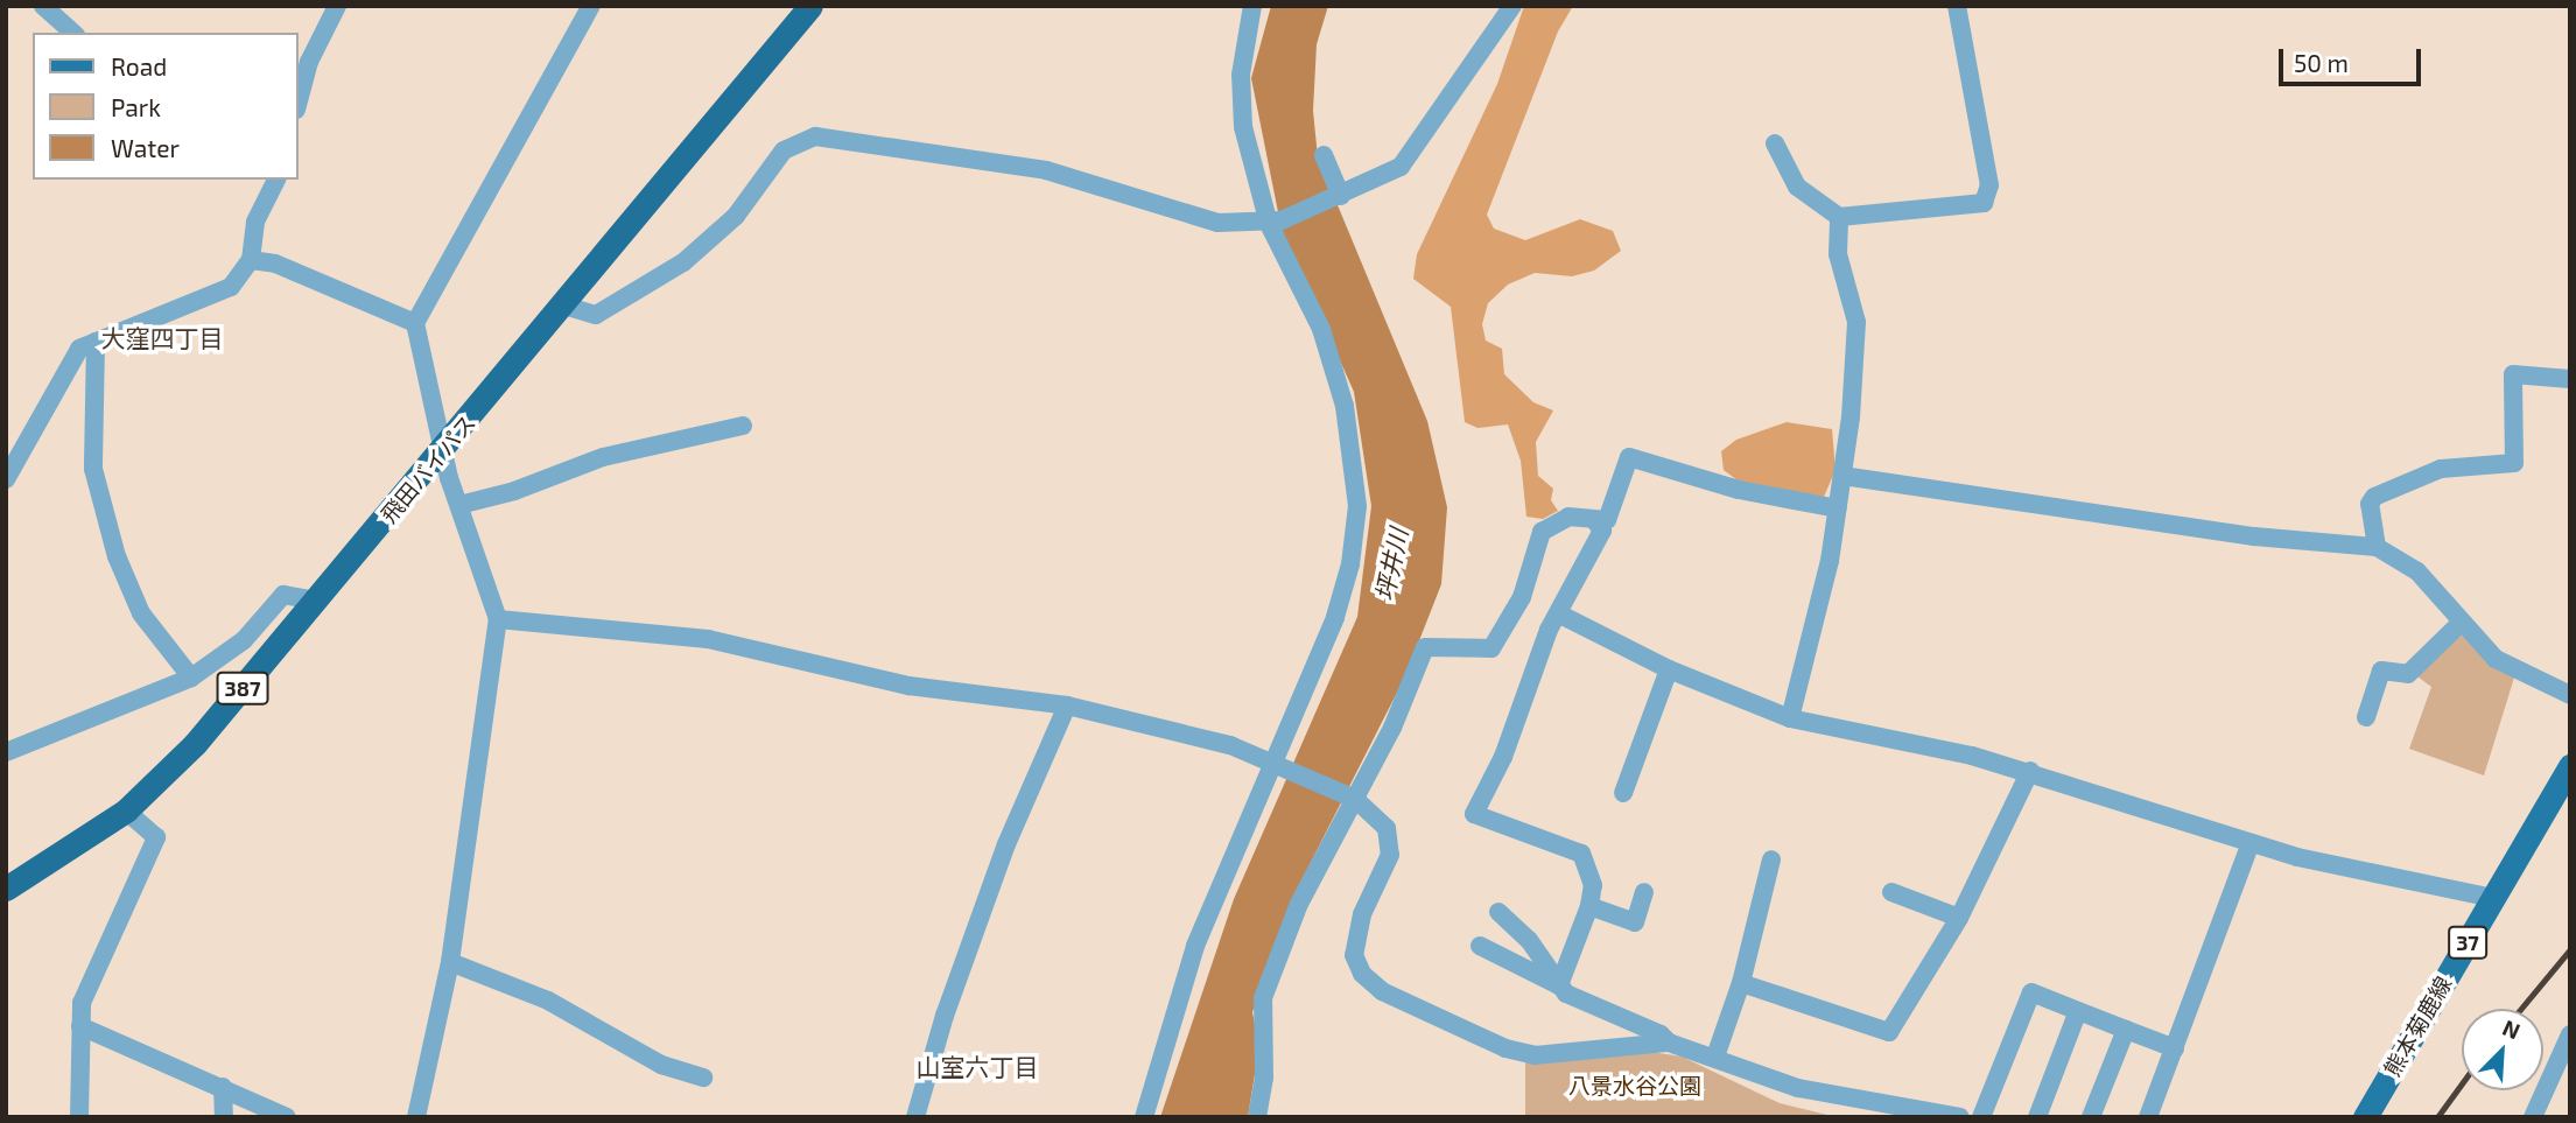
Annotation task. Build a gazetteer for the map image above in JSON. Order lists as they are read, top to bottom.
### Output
{
  "streets": {
    "highway": ["飛田バイパス", "387"],
    "main road": ["37", "熊本菊鹿線"]
  },
  "districts": ["大窪四丁目", "山室六丁目"],
  "water": ["坪井川"],
  "parks": ["八景水谷公園"],
  "legend": ["Road", "Park", "Water"],
  "scale_bar": "50 m",
  "north": "top right"
}
